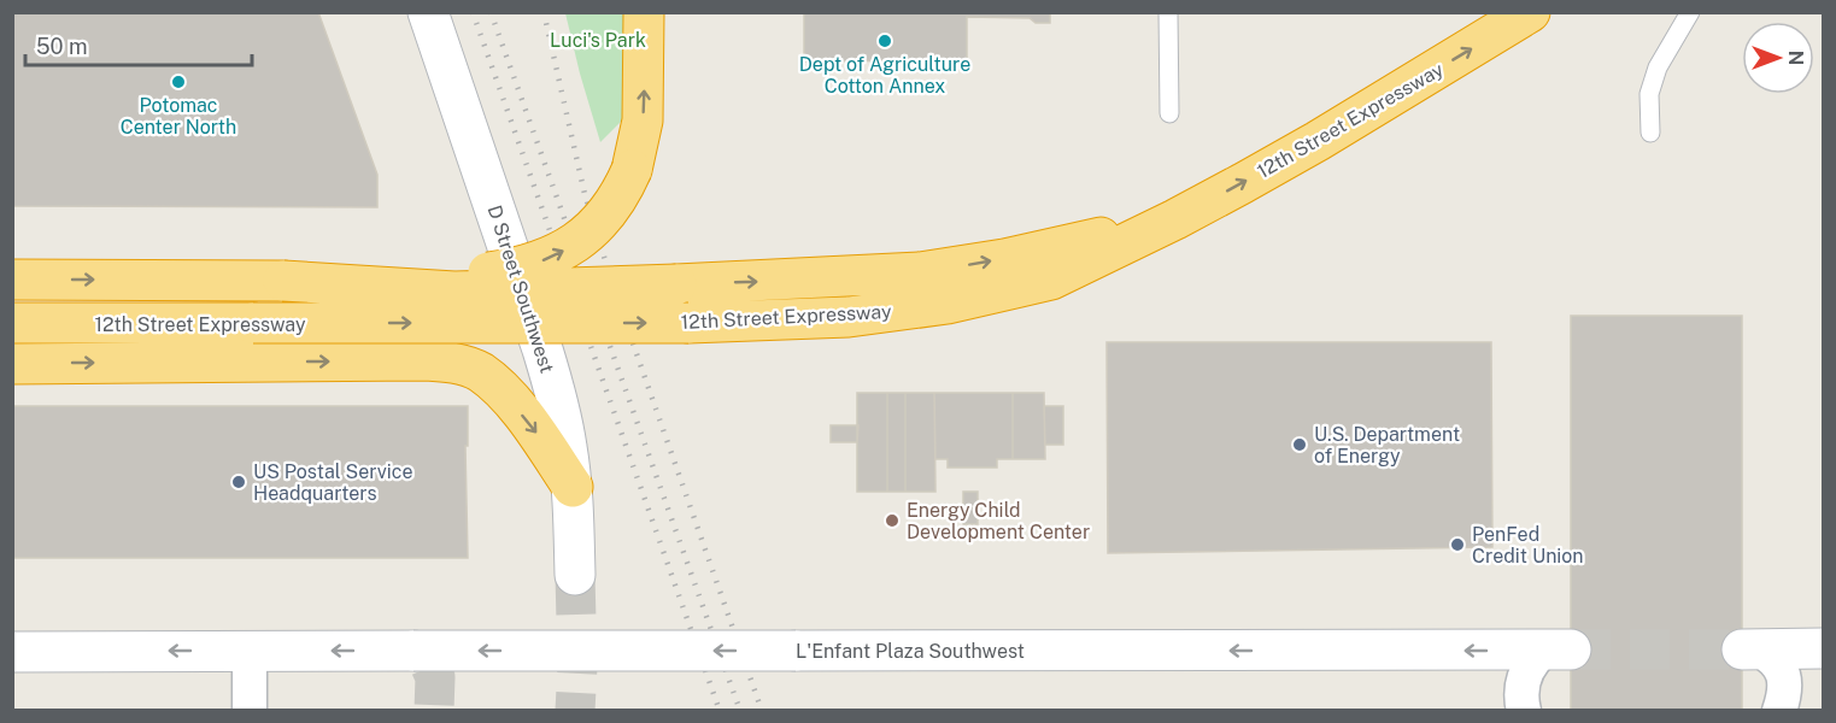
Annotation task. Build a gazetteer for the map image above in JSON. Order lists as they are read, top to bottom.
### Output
{
  "streets": {
    "highway": ["12th Street Expressway"],
    "street": ["D Street Southwest", "L'Enfant Plaza Southwest"]
  },
  "one_way": ["L'Enfant Plaza Southwest"],
  "parks": ["Luci's Park"],
  "places": [
    "Dept of Agriculture Cotton Annex",
    "Potomac Center North",
    "U.S. Department of Energy",
    "US Postal Service Headquarters",
    "Energy Child Development Center",
    "PenFed Credit Union"
  ],
  "scale_bar": "50 m",
  "north": "right"
}
